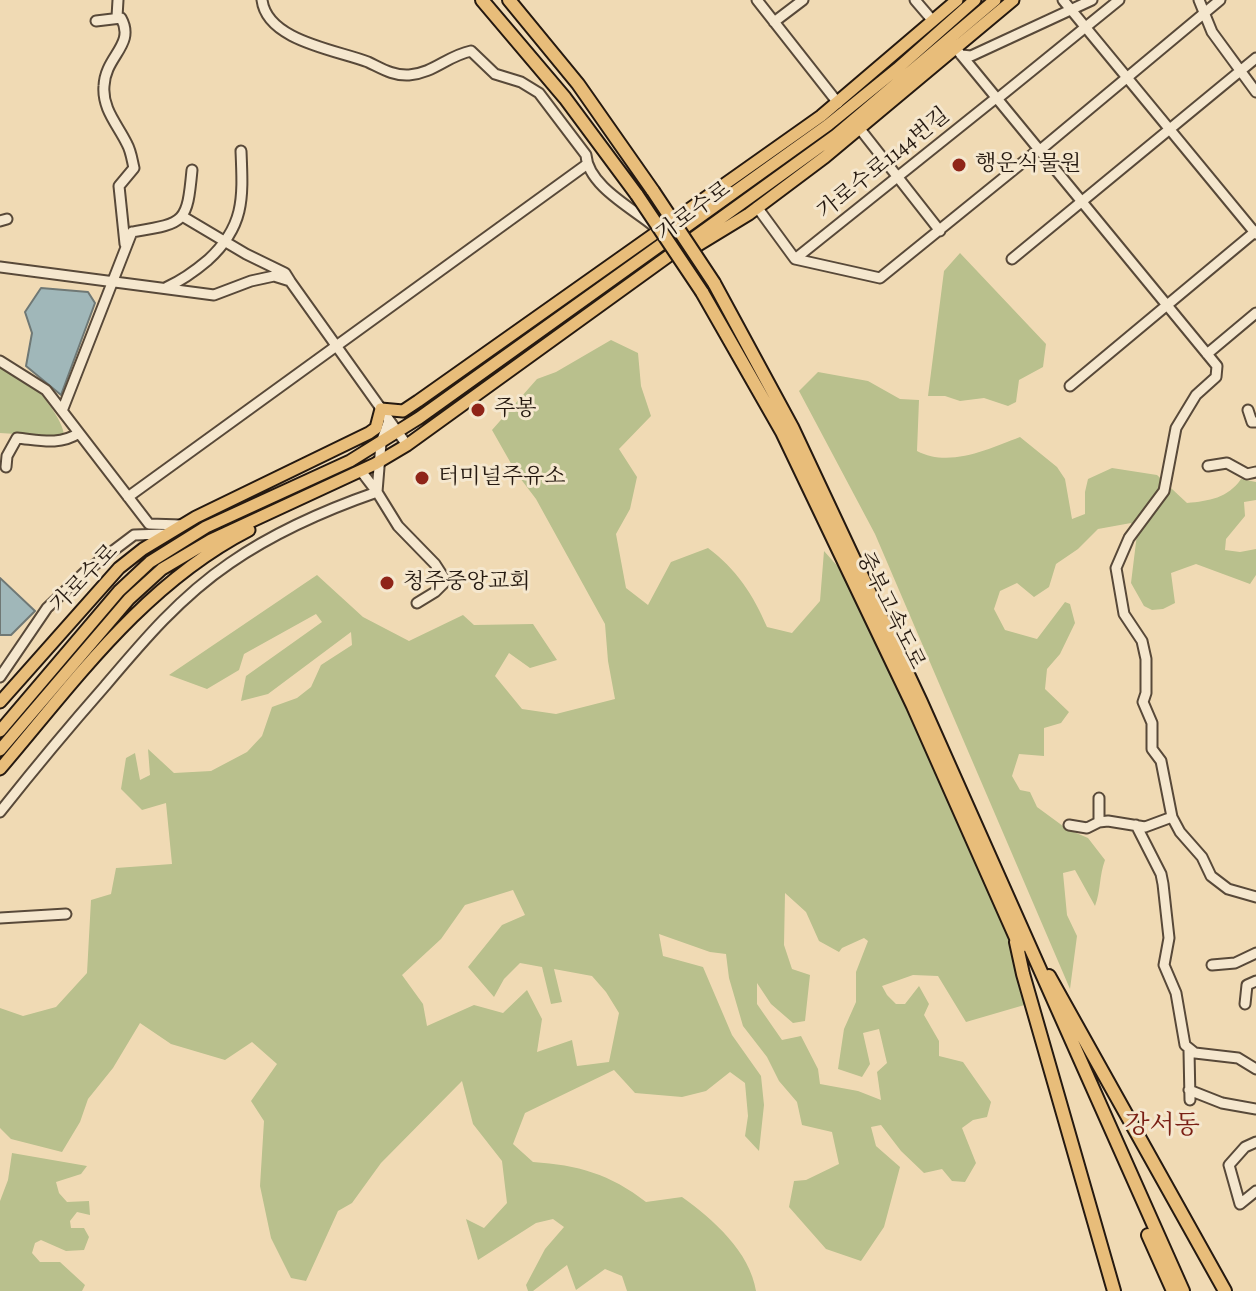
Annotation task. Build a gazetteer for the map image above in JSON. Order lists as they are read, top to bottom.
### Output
{
  "streets": {
    "highway": ["중부고속도로"],
    "main road": ["가로수로"],
    "street": ["가로수로1144번길"]
  },
  "districts": ["강서동"],
  "places": [
    "행운식물원",
    "주봉",
    "터미널주유소",
    "청주중앙교회"
  ]
}
